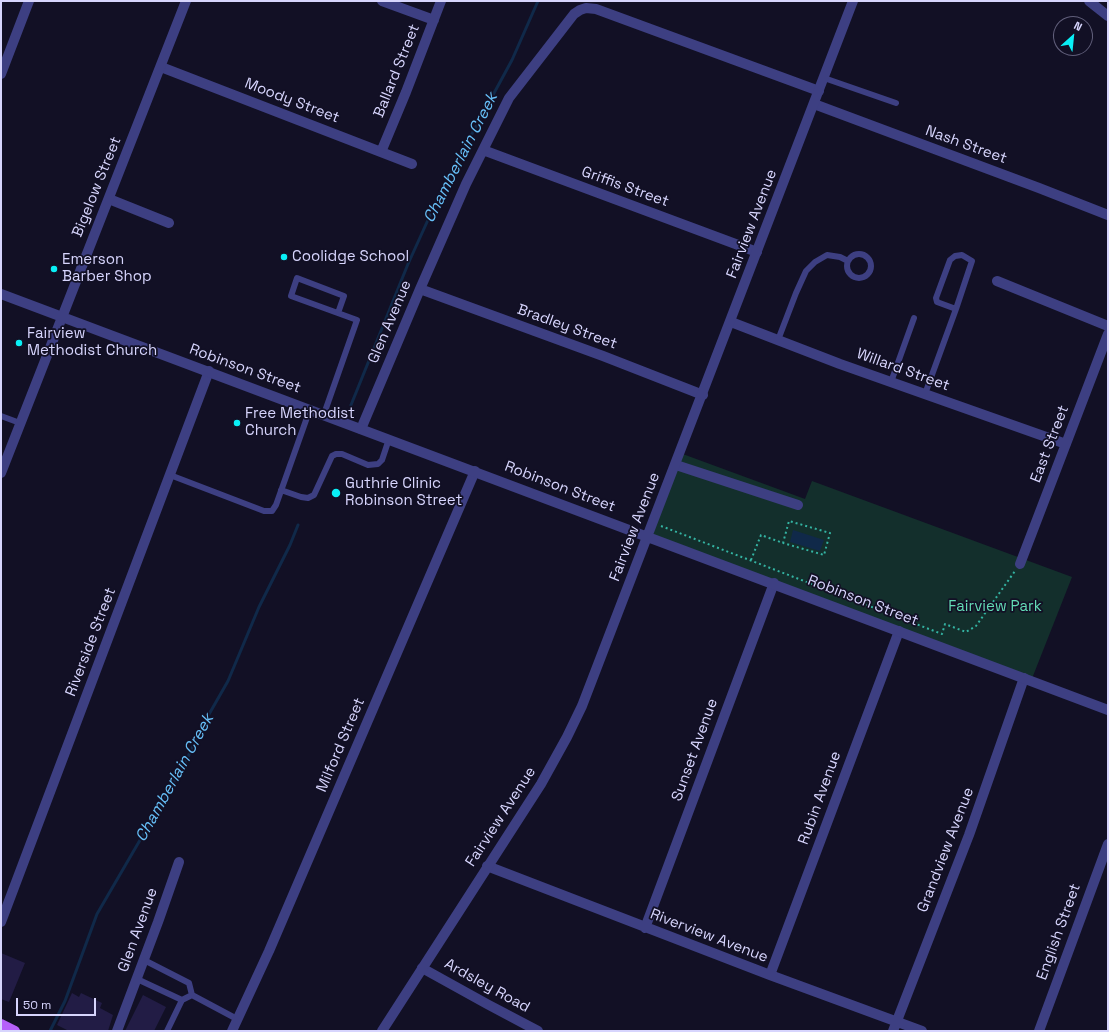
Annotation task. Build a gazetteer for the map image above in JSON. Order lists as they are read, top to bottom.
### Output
{
  "streets": {
    "street": [
      "Ballard Street",
      "Moody Street",
      "Nash Street",
      "Bigelow Street",
      "Griffis Street",
      "Fairview Avenue",
      "Glen Avenue",
      "Bradley Street",
      "Robinson Street",
      "Willard Street",
      "East Street",
      "Riverside Street",
      "Milford Street",
      "Sunset Avenue",
      "Rubin Avenue",
      "Grandview Avenue",
      "English Street",
      "Riverview Avenue",
      "Ardsley Road"
    ]
  },
  "crossings": [
    ["Ballard Street", "Moody Street"],
    ["Moody Street", "Bigelow Street"],
    ["Nash Street", "Fairview Avenue"],
    ["Bigelow Street", "Robinson Street"],
    ["Griffis Street", "Fairview Avenue"],
    ["Griffis Street", "Glen Avenue"],
    ["Fairview Avenue", "Glen Avenue"],
    ["Fairview Avenue", "Bradley Street"],
    ["Fairview Avenue", "Robinson Street"],
    ["Fairview Avenue", "Willard Street"],
    ["Fairview Avenue", "Riverview Avenue"],
    ["Fairview Avenue", "Ardsley Road"],
    ["Glen Avenue", "Bradley Street"],
    ["Glen Avenue", "Robinson Street"],
    ["Robinson Street", "Riverside Street"],
    ["Robinson Street", "Milford Street"],
    ["Robinson Street", "Sunset Avenue"],
    ["Robinson Street", "Rubin Avenue"],
    ["Robinson Street", "Grandview Avenue"],
    ["Willard Street", "East Street"],
    ["Sunset Avenue", "Riverview Avenue"],
    ["Rubin Avenue", "Riverview Avenue"],
    ["Grandview Avenue", "Riverview Avenue"]
  ],
  "water": ["Chamberlain Creek"],
  "parks": ["Fairview Park"],
  "places": [
    "Coolidge School",
    "Emerson Barber Shop",
    "Fairview Methodist Church",
    "Free Methodist Church",
    "Guthrie Clinic Robinson Street"
  ],
  "scale_bar": "50 m",
  "north": "top right"
}
